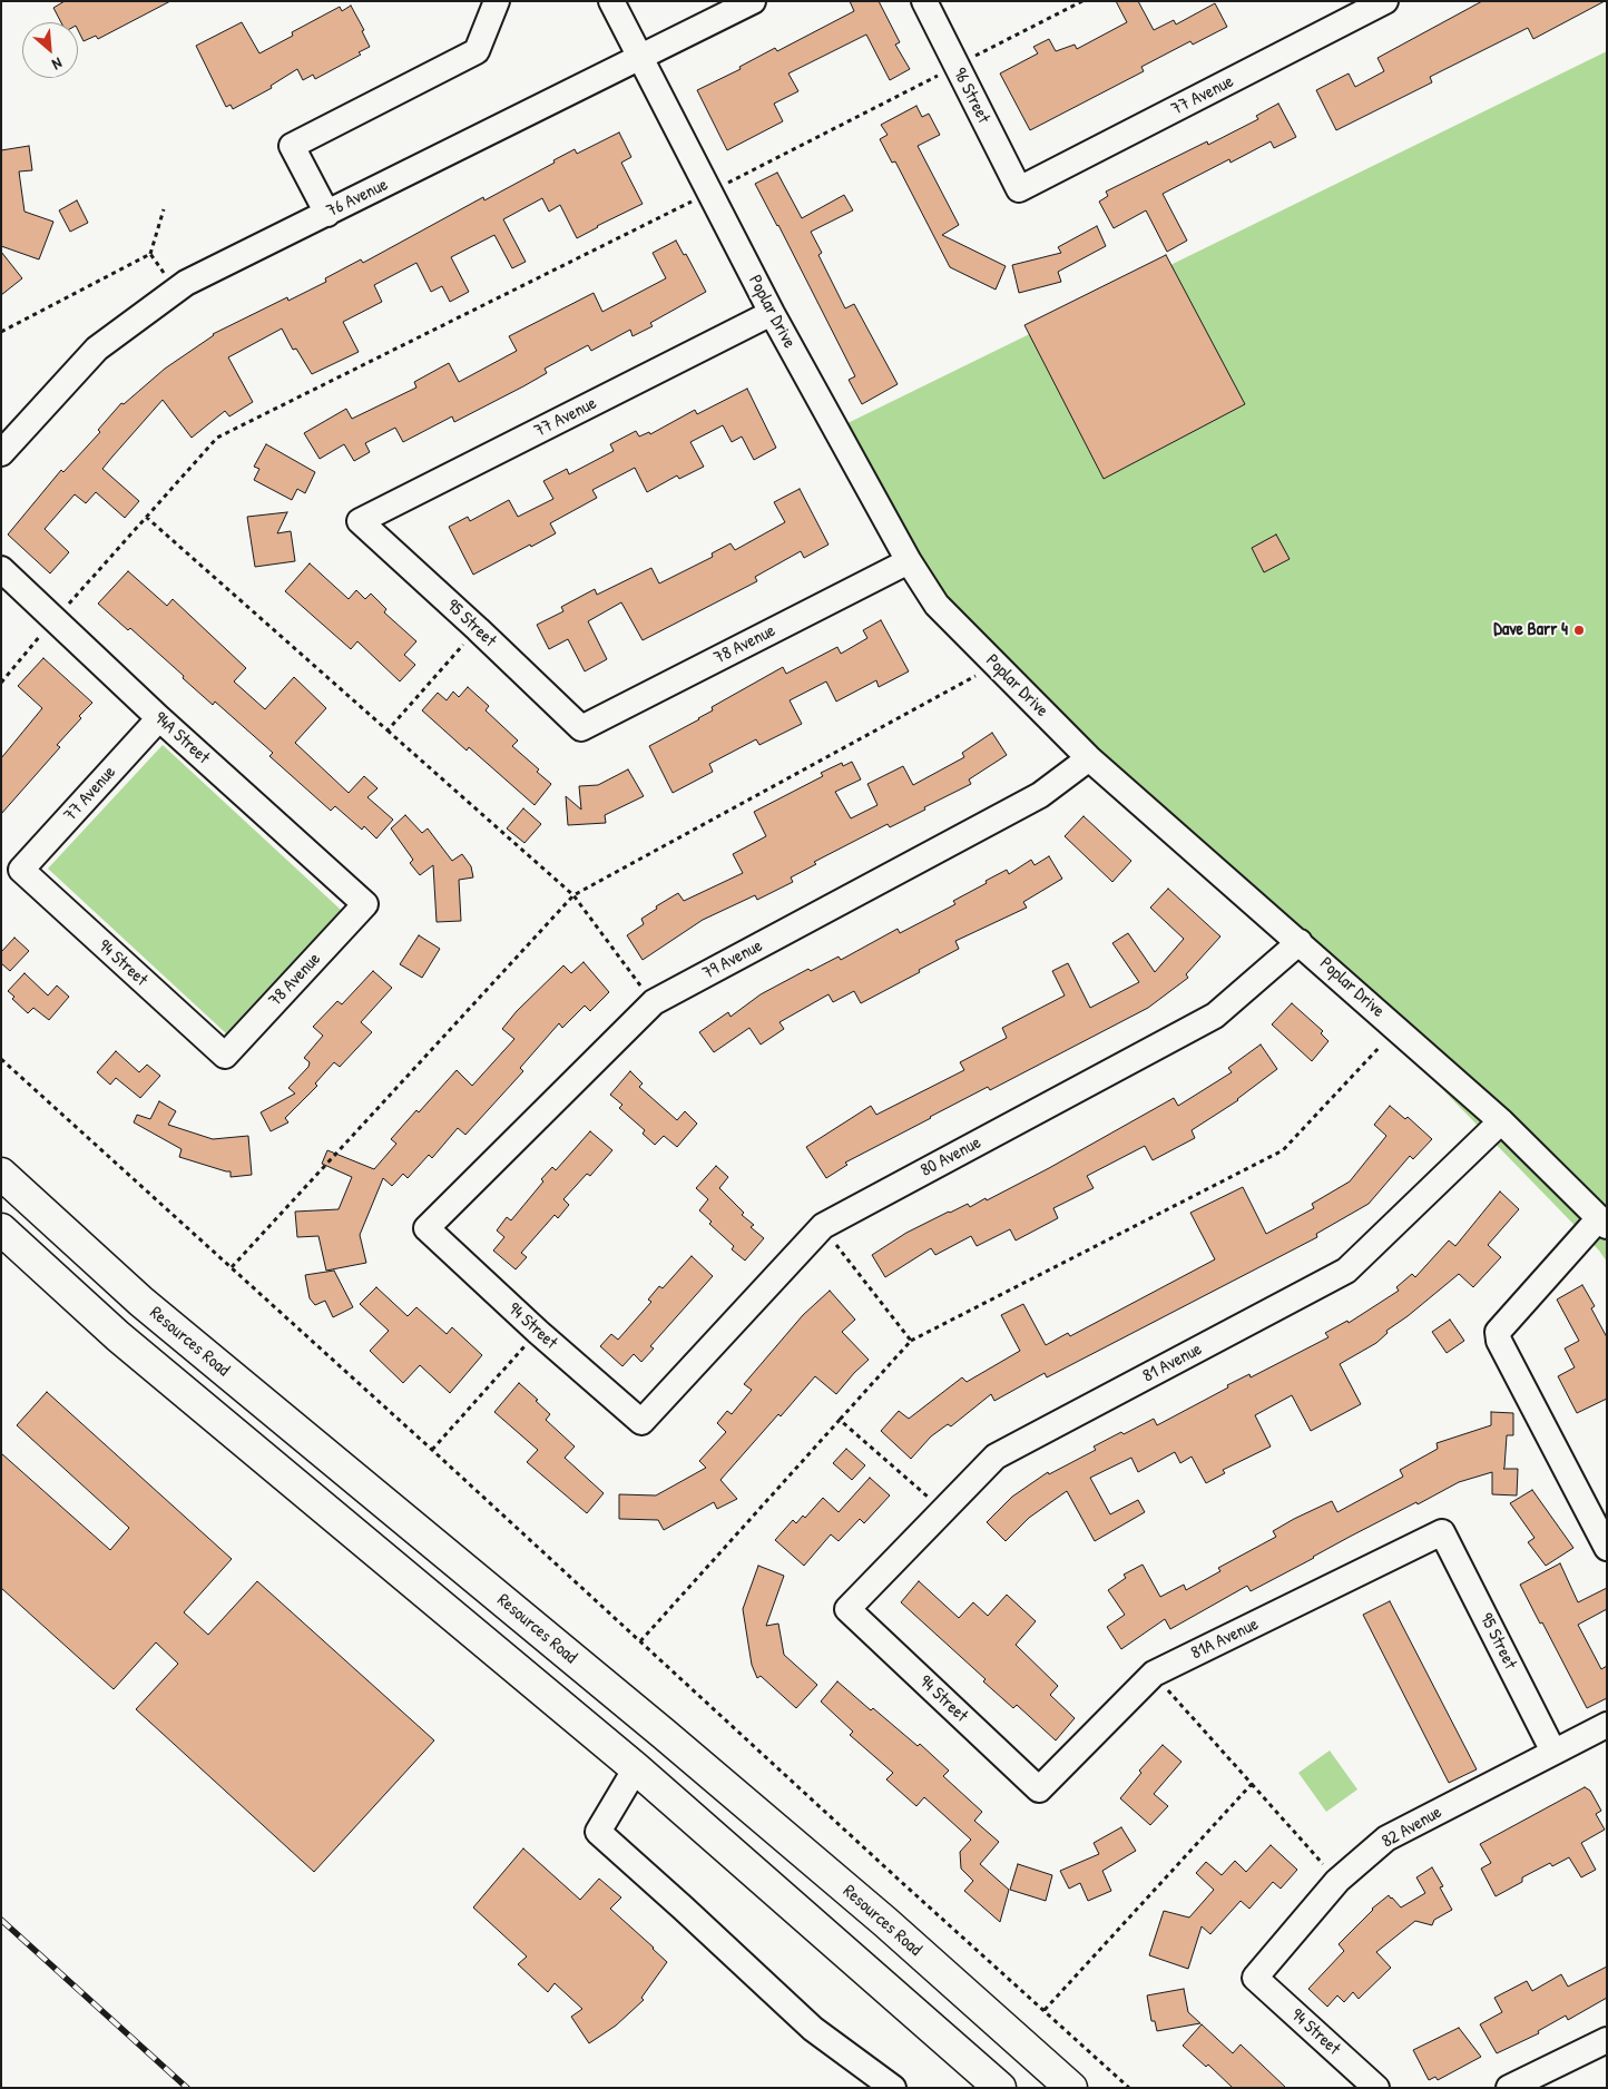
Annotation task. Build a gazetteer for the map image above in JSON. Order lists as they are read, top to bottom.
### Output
{
  "streets": {
    "main road": ["Resources Road"],
    "street": [
      "96 Street",
      "77 Avenue",
      "76 Avenue",
      "Poplar Drive",
      "95 Street",
      "78 Avenue",
      "94A Street",
      "79 Avenue",
      "94 Street",
      "80 Avenue",
      "81 Avenue",
      "81A Avenue",
      "82 Avenue"
    ]
  },
  "crossings": [
    ["96 Street", "77 Avenue"],
    ["77 Avenue", "Poplar Drive"],
    ["77 Avenue", "95 Street"],
    ["77 Avenue", "94A Street"],
    ["77 Avenue", "94 Street"],
    ["76 Avenue", "Poplar Drive"],
    ["Poplar Drive", "78 Avenue"],
    ["Poplar Drive", "79 Avenue"],
    ["Poplar Drive", "80 Avenue"],
    ["Poplar Drive", "81 Avenue"],
    ["95 Street", "78 Avenue"],
    ["95 Street", "81A Avenue"],
    ["95 Street", "82 Avenue"],
    ["78 Avenue", "94A Street"],
    ["78 Avenue", "94 Street"],
    ["79 Avenue", "94 Street"],
    ["94 Street", "80 Avenue"],
    ["94 Street", "81 Avenue"],
    ["94 Street", "81A Avenue"],
    ["94 Street", "82 Avenue"]
  ],
  "places": ["Dave Barr 4"],
  "north": "bottom right"
}
